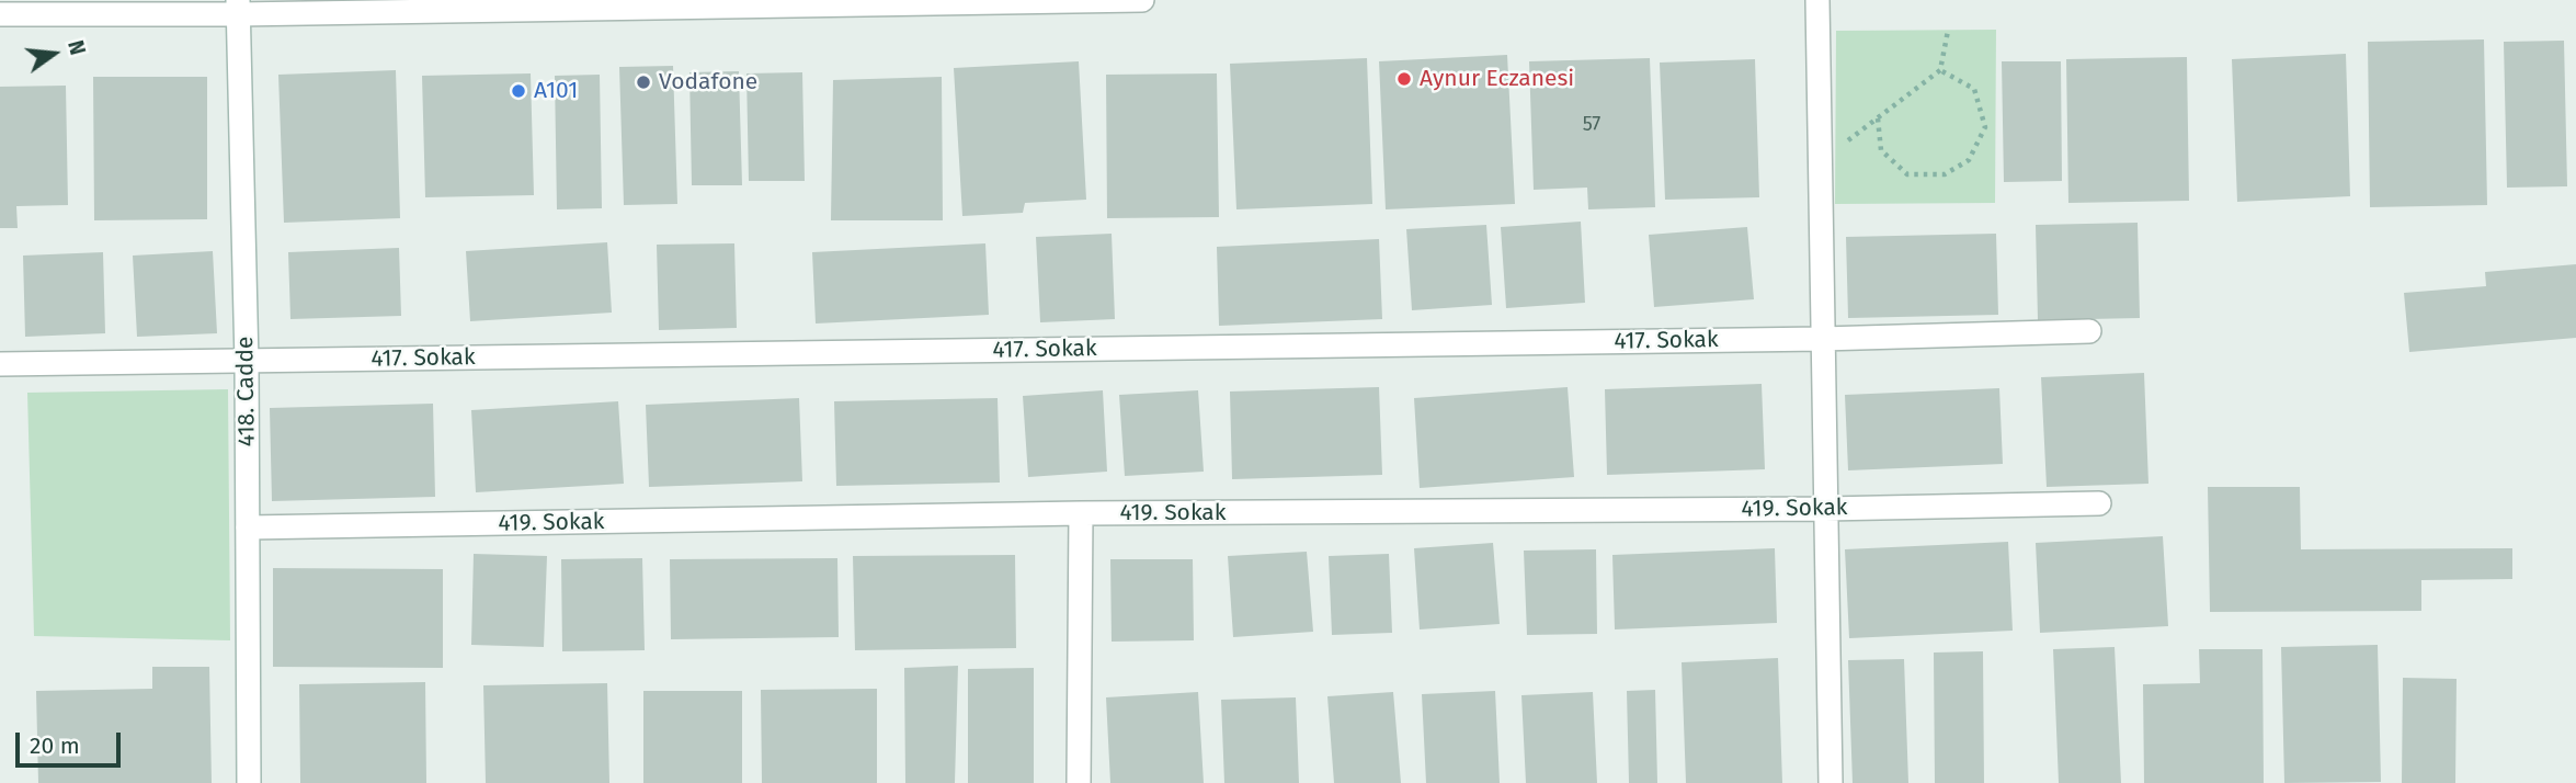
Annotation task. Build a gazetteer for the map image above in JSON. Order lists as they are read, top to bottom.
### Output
{
  "streets": {
    "street": ["417. Sokak", "418. Cadde", "419. Sokak"]
  },
  "crossings": [
    ["417. Sokak", "418. Cadde"],
    ["418. Cadde", "419. Sokak"]
  ],
  "places": ["Aynur Eczanesi", "Vodafone", "A101"],
  "house_numbers": ["57"],
  "scale_bar": "20 m",
  "north": "right"
}
